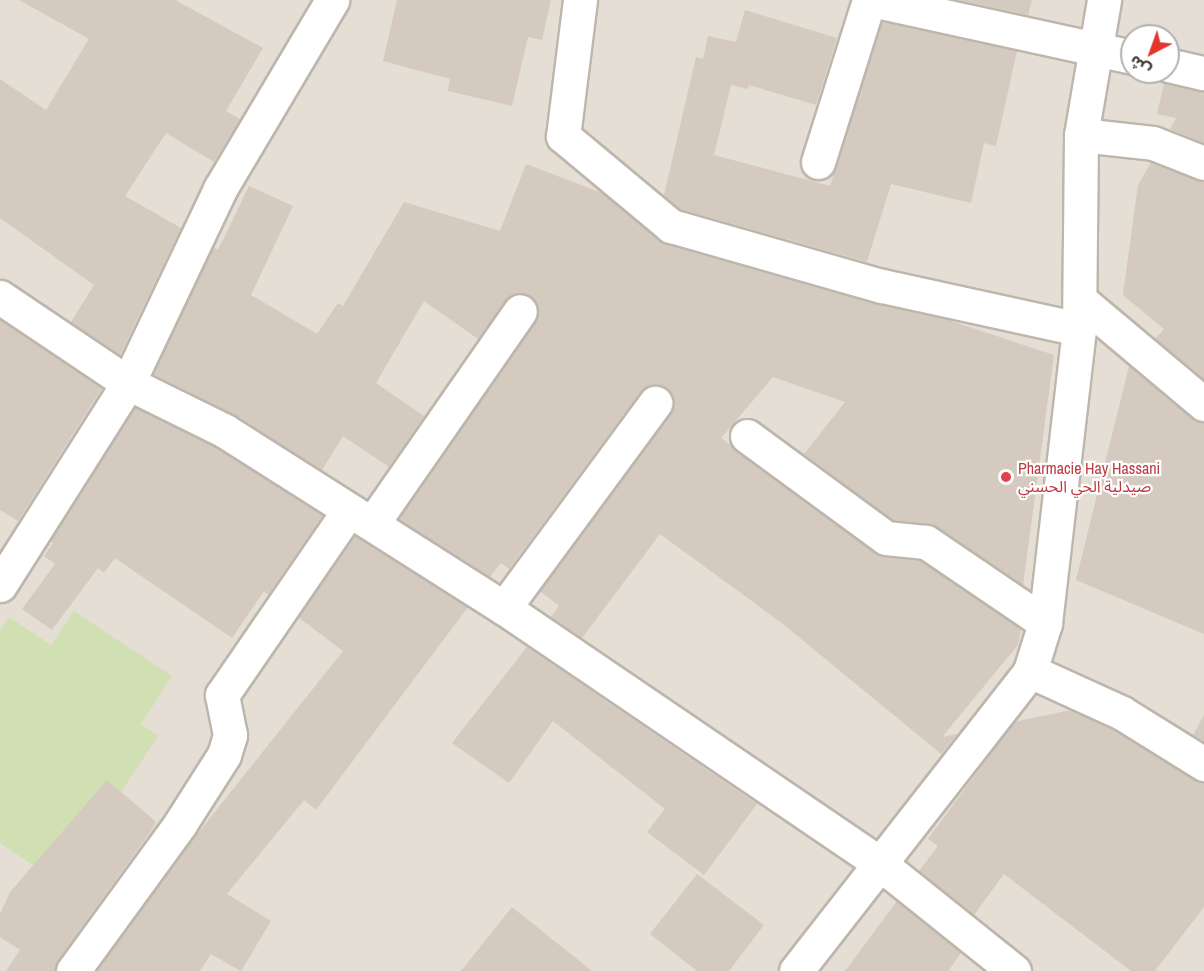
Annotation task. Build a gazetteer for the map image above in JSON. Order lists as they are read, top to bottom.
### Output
{
  "places": ["Pharmacie Hay Hassani صيدلية الحي الحسني"],
  "north": "bottom left"
}
